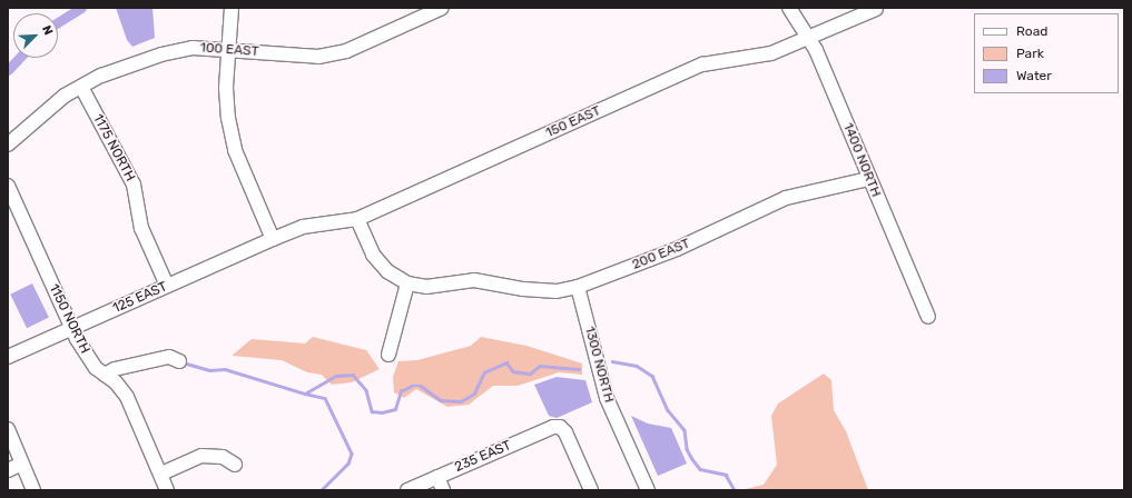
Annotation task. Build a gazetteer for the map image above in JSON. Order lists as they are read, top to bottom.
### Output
{
  "streets": {
    "street": [
      "100 EAST",
      "150 EAST",
      "1175 NORTH",
      "1400 NORTH",
      "200 EAST",
      "125 EAST",
      "1150 NORTH",
      "1300 NORTH",
      "235 EAST"
    ]
  },
  "crossings": [
    ["100 EAST", "1175 NORTH"],
    ["150 EAST", "1400 NORTH"],
    ["150 EAST", "125 EAST"],
    ["1175 NORTH", "125 EAST"],
    ["1400 NORTH", "200 EAST"],
    ["200 EAST", "1300 NORTH"],
    ["125 EAST", "1150 NORTH"]
  ],
  "legend": ["Road", "Park", "Water"],
  "north": "top right"
}
